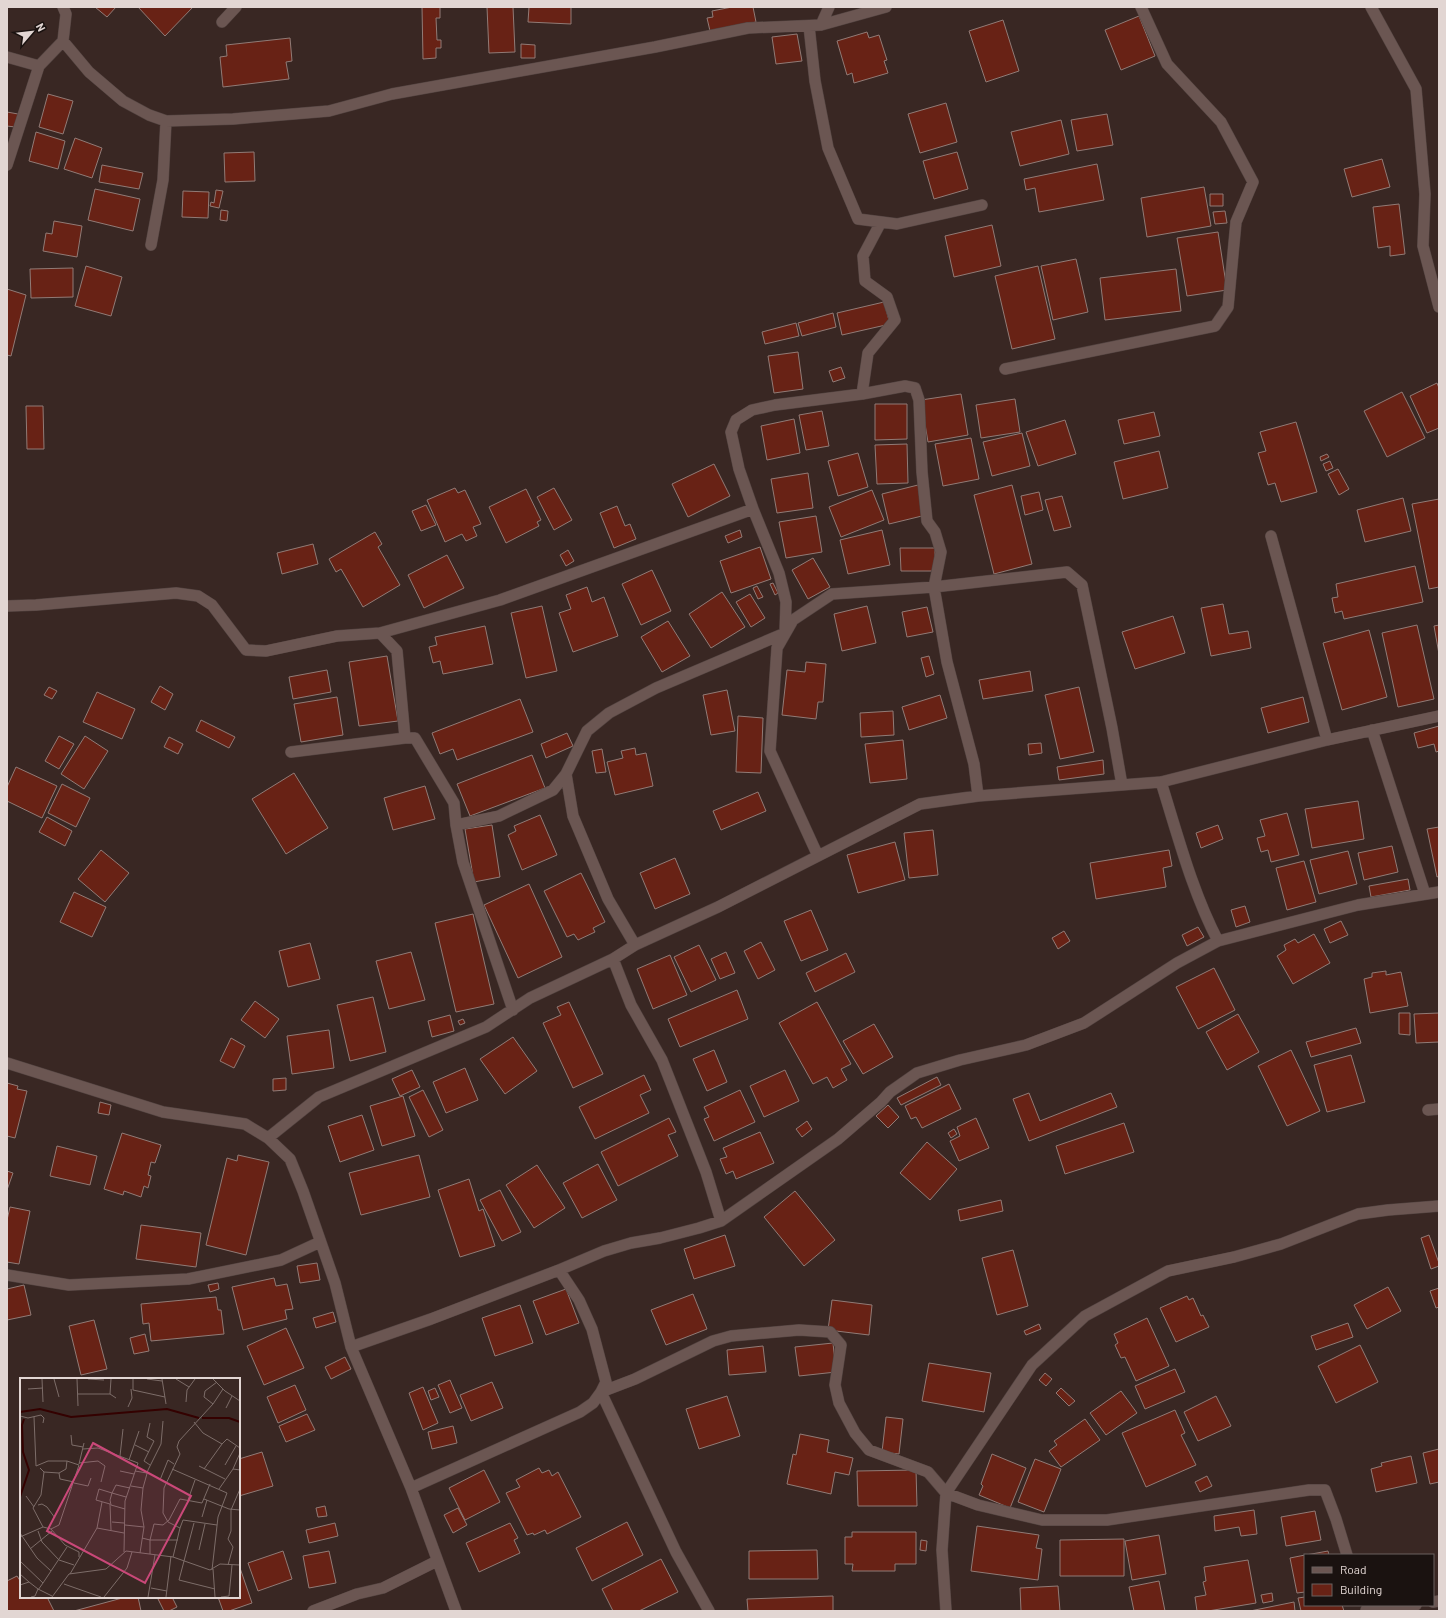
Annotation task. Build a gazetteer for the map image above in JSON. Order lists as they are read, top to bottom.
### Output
{
  "legend": ["Road", "Building"],
  "north": "top right"
}
